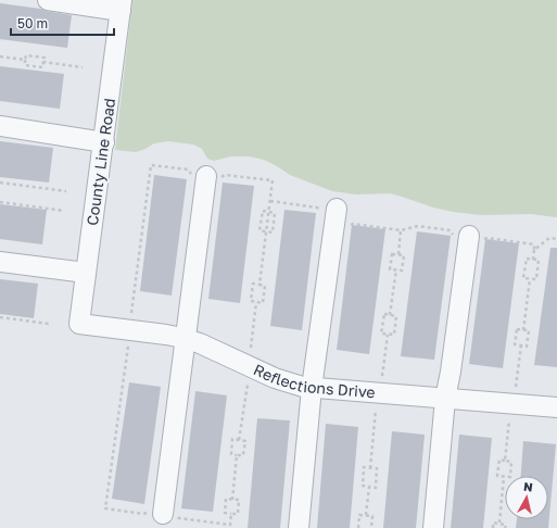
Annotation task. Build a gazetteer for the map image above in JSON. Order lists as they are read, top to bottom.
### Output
{
  "streets": {
    "street": ["County Line Road", "Reflections Drive"]
  },
  "crossings": [
    ["County Line Road", "Reflections Drive"]
  ],
  "scale_bar": "50 m",
  "north": "top"
}
